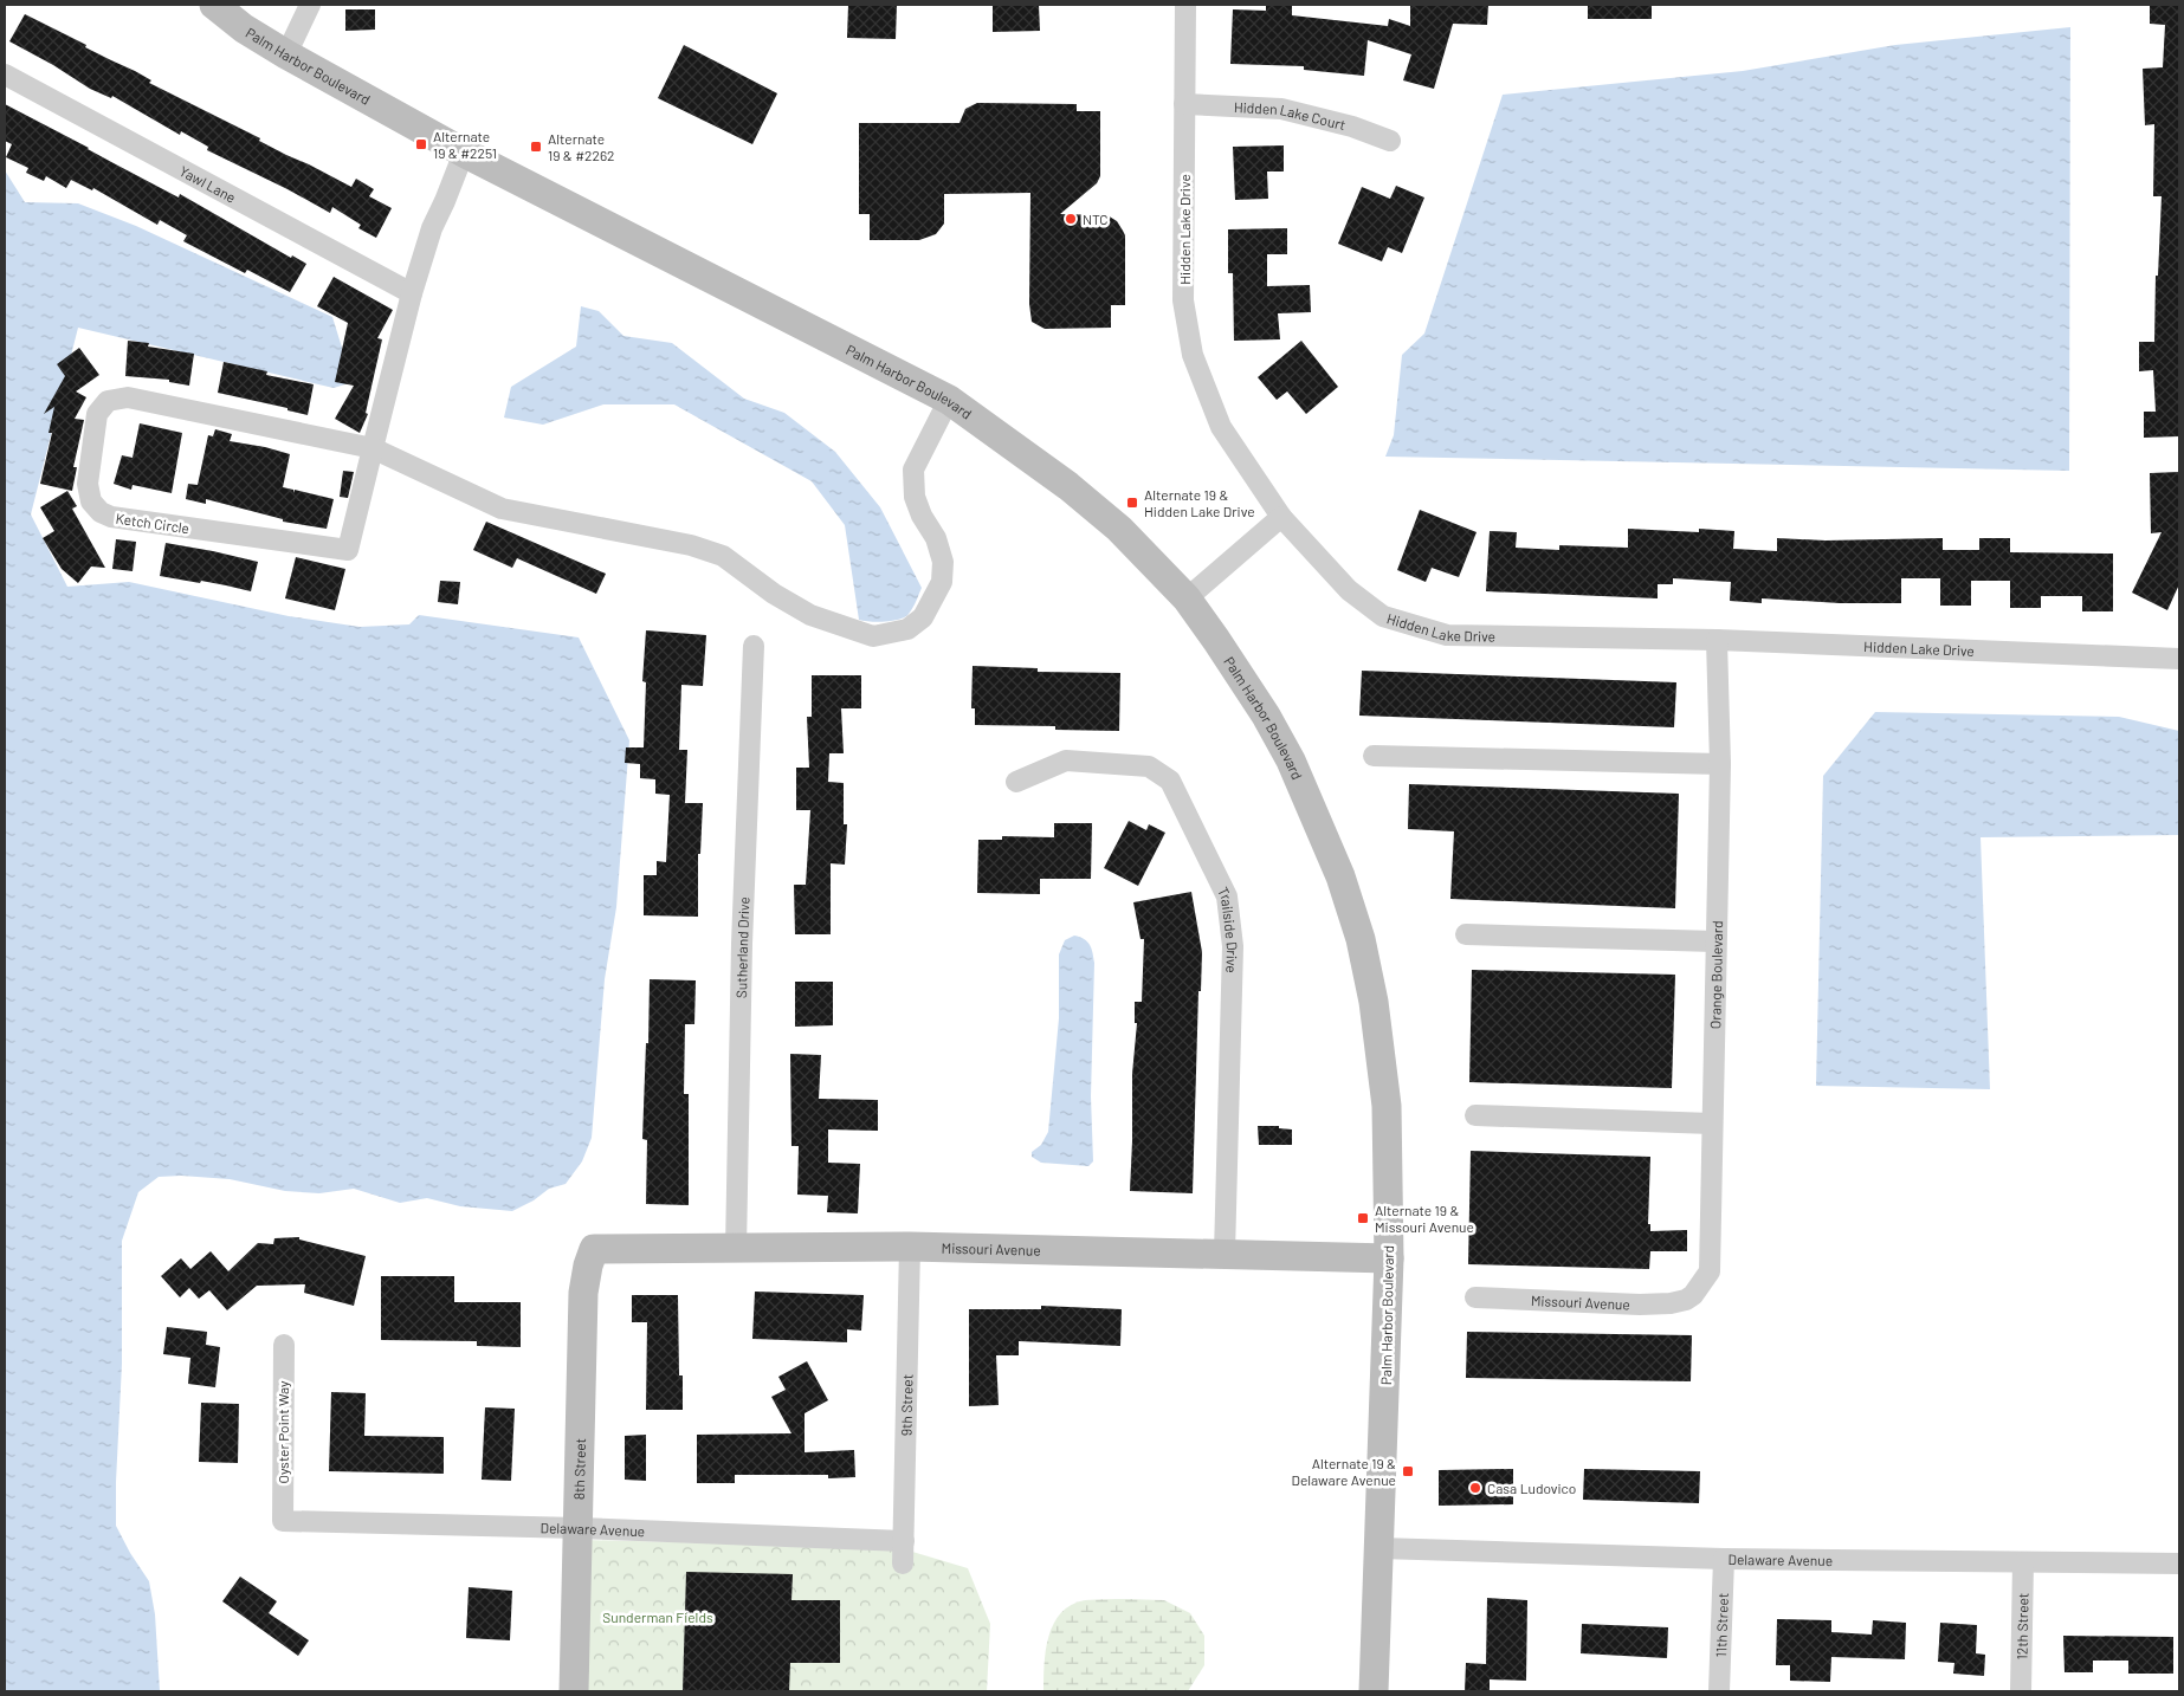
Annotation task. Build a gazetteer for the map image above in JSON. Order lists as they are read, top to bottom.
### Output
{
  "streets": {
    "main road": ["Palm Harbor Boulevard", "Missouri Avenue", "8th Street"],
    "street": [
      "Hidden Lake Court",
      "Yawl Lane",
      "Hidden Lake Drive",
      "Ketch Circle",
      "Trailside Drive",
      "Sutherland Drive",
      "Orange Boulevard",
      "9th Street",
      "Oyster Point Way",
      "Delaware Avenue",
      "11th Street",
      "12th Street"
    ]
  },
  "crossings": [
    ["Palm Harbor Boulevard", "Ketch Circle"],
    ["Palm Harbor Boulevard", "Missouri Avenue"],
    ["Palm Harbor Boulevard", "Delaware Avenue"],
    ["Hidden Lake Court", "Hidden Lake Drive"],
    ["Yawl Lane", "Ketch Circle"],
    ["Hidden Lake Drive", "Orange Boulevard"],
    ["Trailside Drive", "Missouri Avenue"],
    ["Sutherland Drive", "Missouri Avenue"],
    ["Orange Boulevard", "Missouri Avenue"],
    ["Missouri Avenue", "9th Street"],
    ["Missouri Avenue", "8th Street"],
    ["9th Street", "Delaware Avenue"],
    ["Oyster Point Way", "Delaware Avenue"],
    ["8th Street", "Delaware Avenue"],
    ["Delaware Avenue", "11th Street"],
    ["Delaware Avenue", "12th Street"]
  ],
  "parks": ["Sunderman Fields"],
  "places": {
    "transit": [
      "Alternate 19 & #2251",
      "Alternate 19 & #2262",
      "Alternate 19 & Hidden Lake Drive",
      "Alternate 19 & Missouri Avenue",
      "Alternate 19 & Delaware Avenue"
    ],
    "other": ["NTC", "Casa Ludovico"]
  }
}
